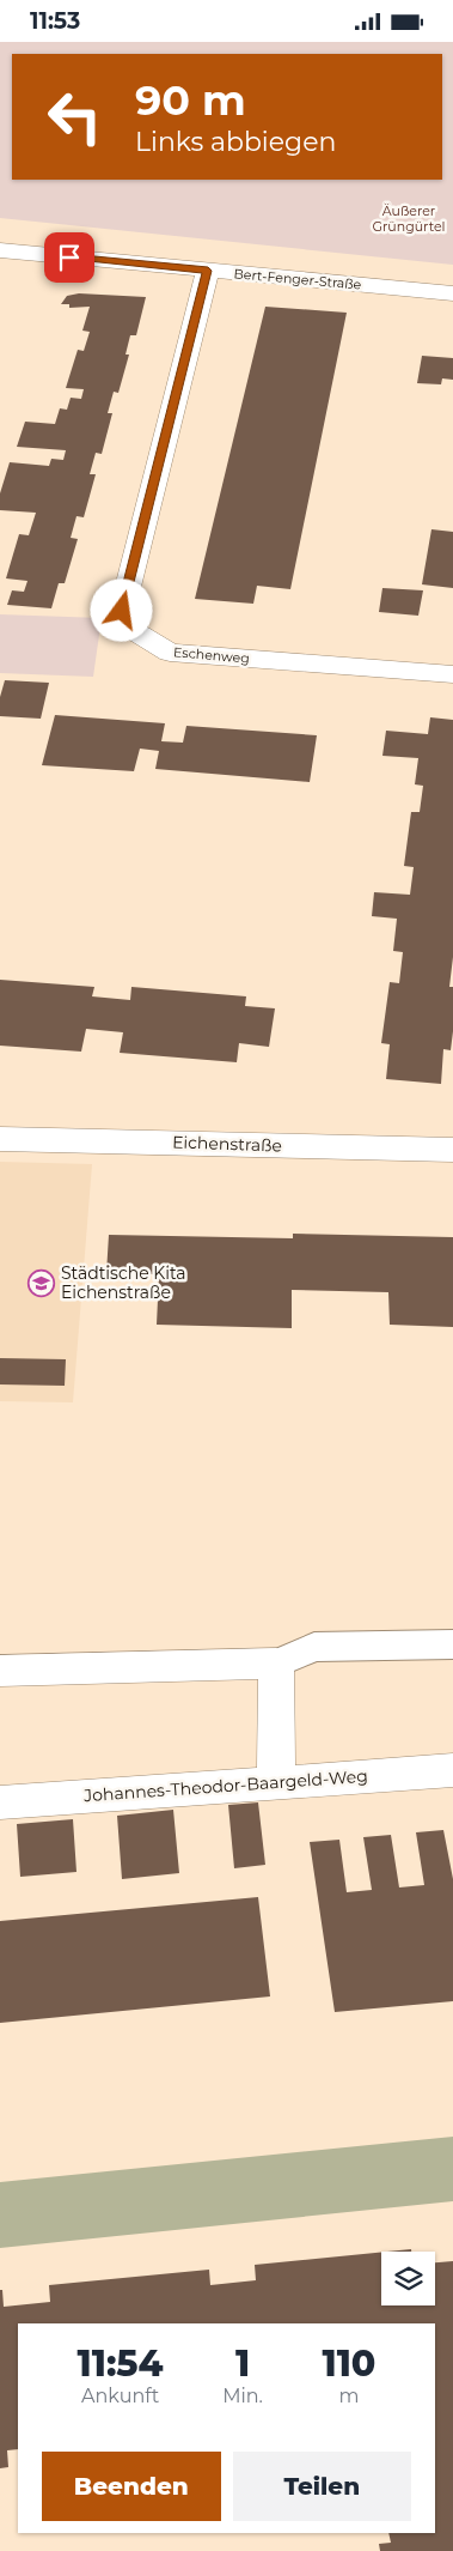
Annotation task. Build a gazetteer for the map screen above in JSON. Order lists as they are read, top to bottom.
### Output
{
  "streets": {
    "street": [
      "Bert-Fenger-Straße",
      "Eschenweg",
      "Eichenstraße",
      "Johannes-Theodor-Baargeld-Weg"
    ]
  },
  "crossings": [
    ["Bert-Fenger-Straße", "Eschenweg"]
  ],
  "parks": ["Äußerer Grüngürtel"],
  "places": {
    "school or university": ["Städtische Kita Eichenstraße"]
  },
  "page": {
    "status": "11:53",
    "turn": ["90 m", "Links abbiegen"],
    "eta": [
      "11:54",
      "Ankunft",
      "1",
      "Min.",
      "110",
      "m"
    ],
    "buttons": ["Beenden", "Teilen"]
  }
}
